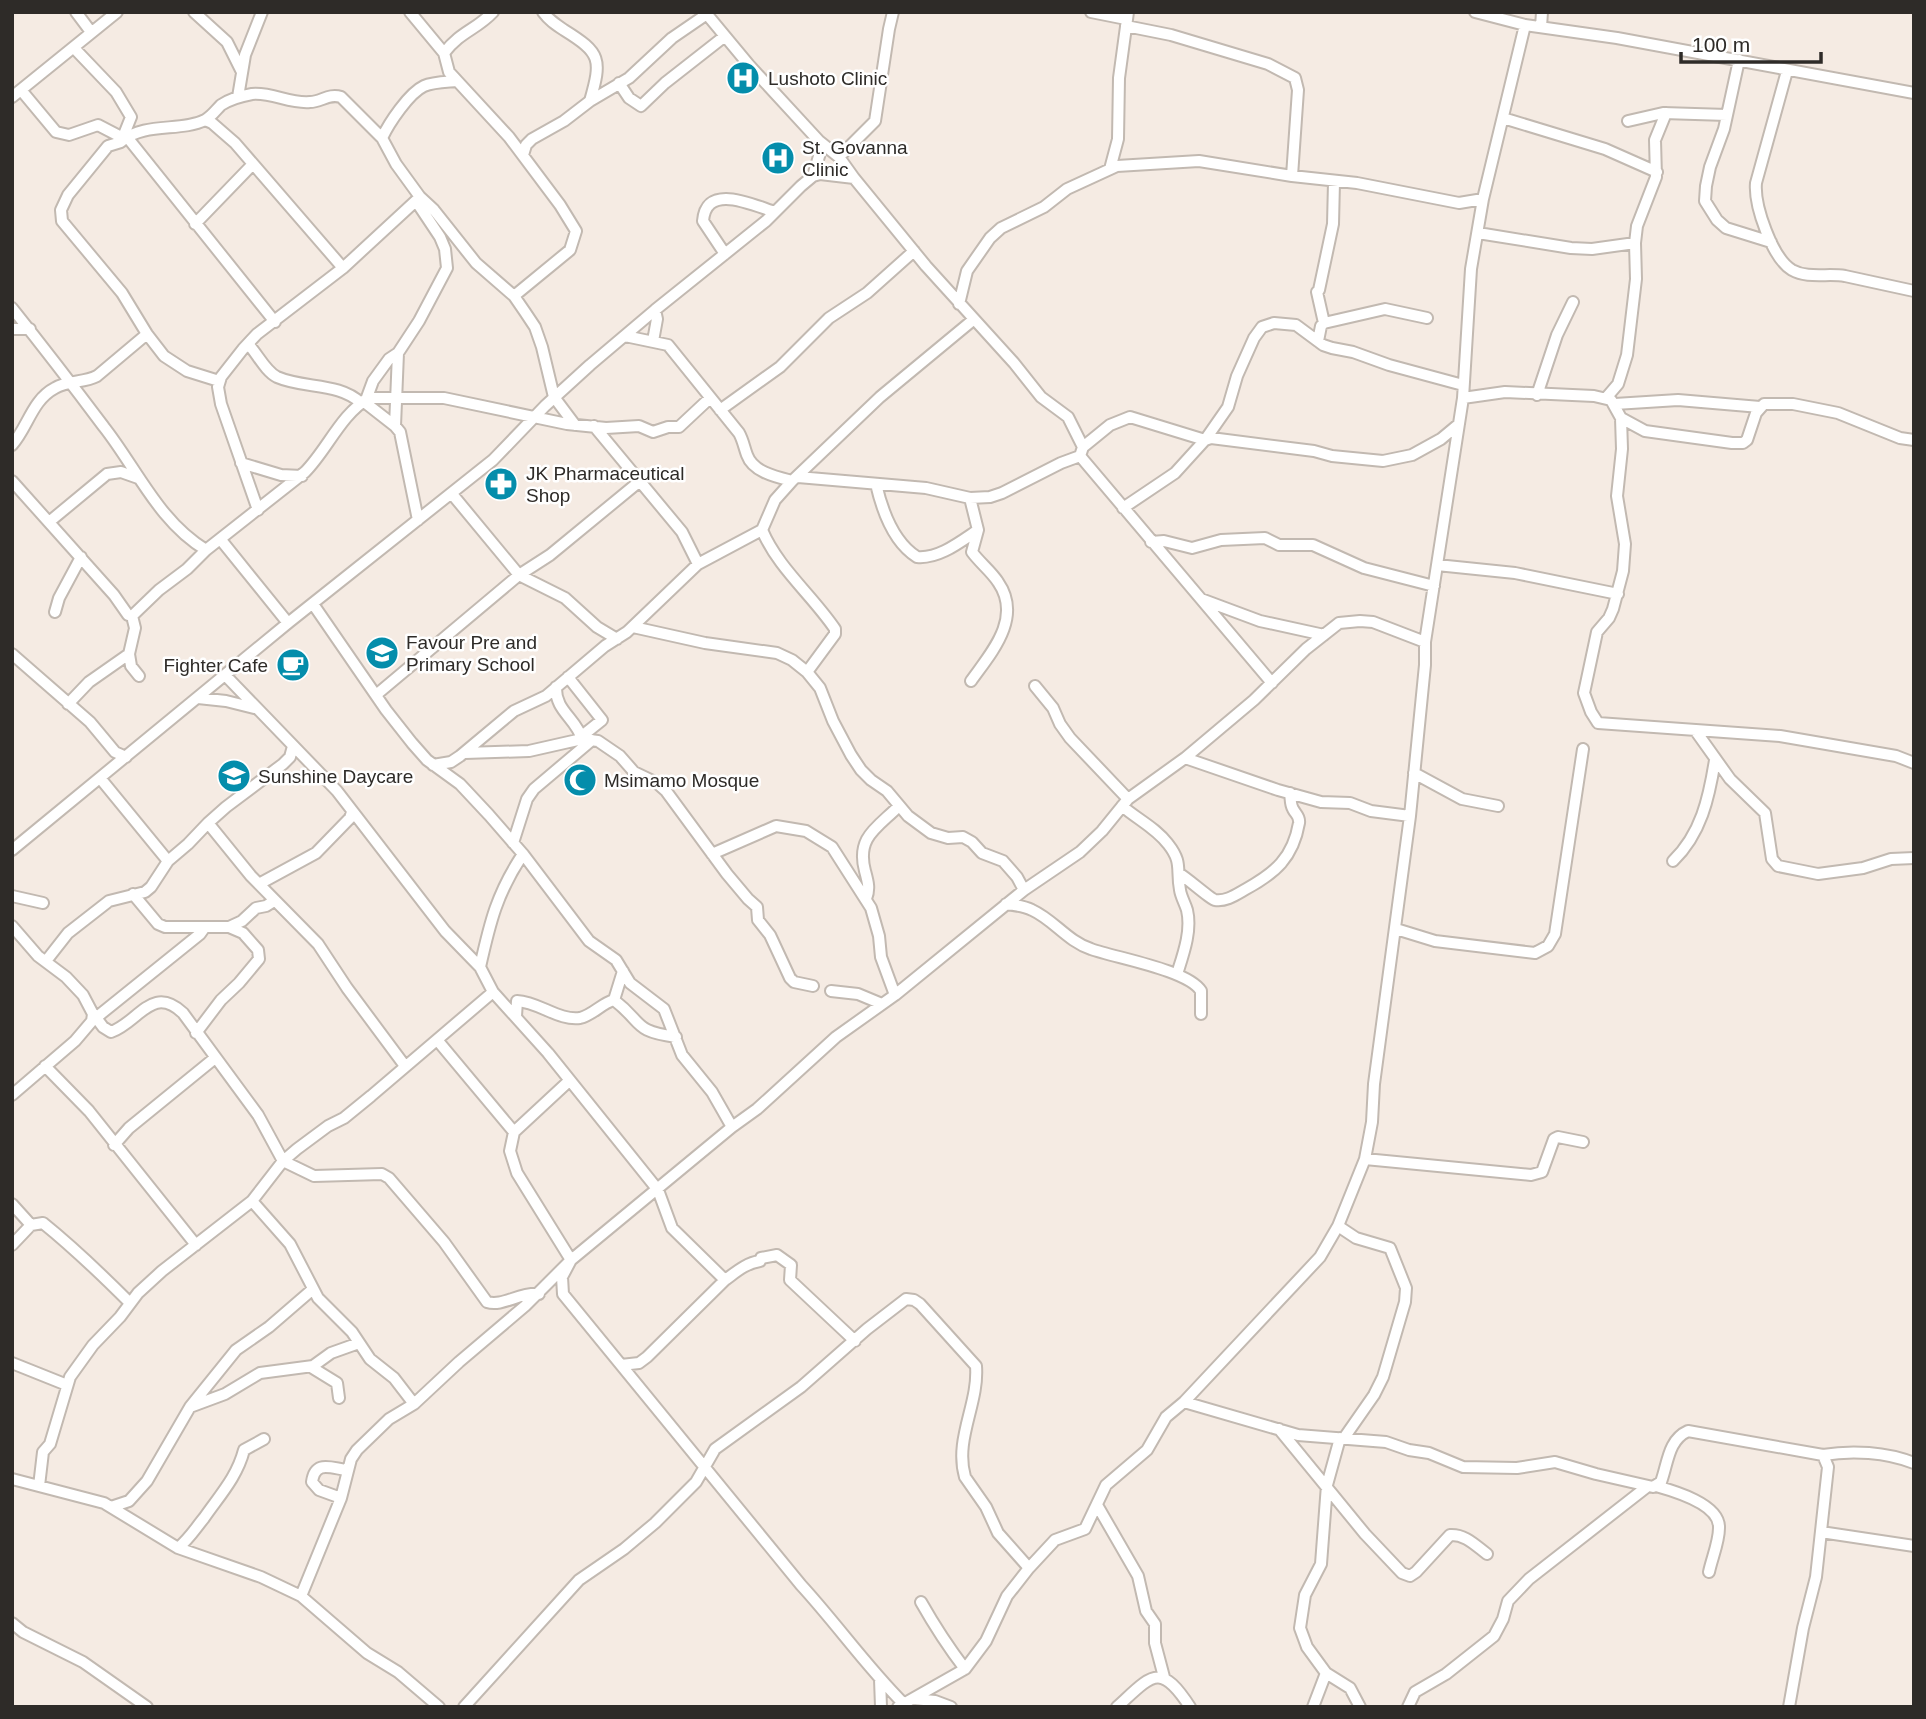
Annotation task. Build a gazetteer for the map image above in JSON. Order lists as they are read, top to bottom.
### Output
{
  "places": {
    "hospital": ["Lushoto Clinic", "St. Govanna Clinic"],
    "pharmacy": ["JK Pharmaceutical Shop"],
    "school or university": ["Favour Pre and Primary School", "Sunshine Daycare"],
    "cafe": ["Fighter Cafe"],
    "mosque": ["Msimamo Mosque"]
  },
  "scale_bar": "100 m"
}
